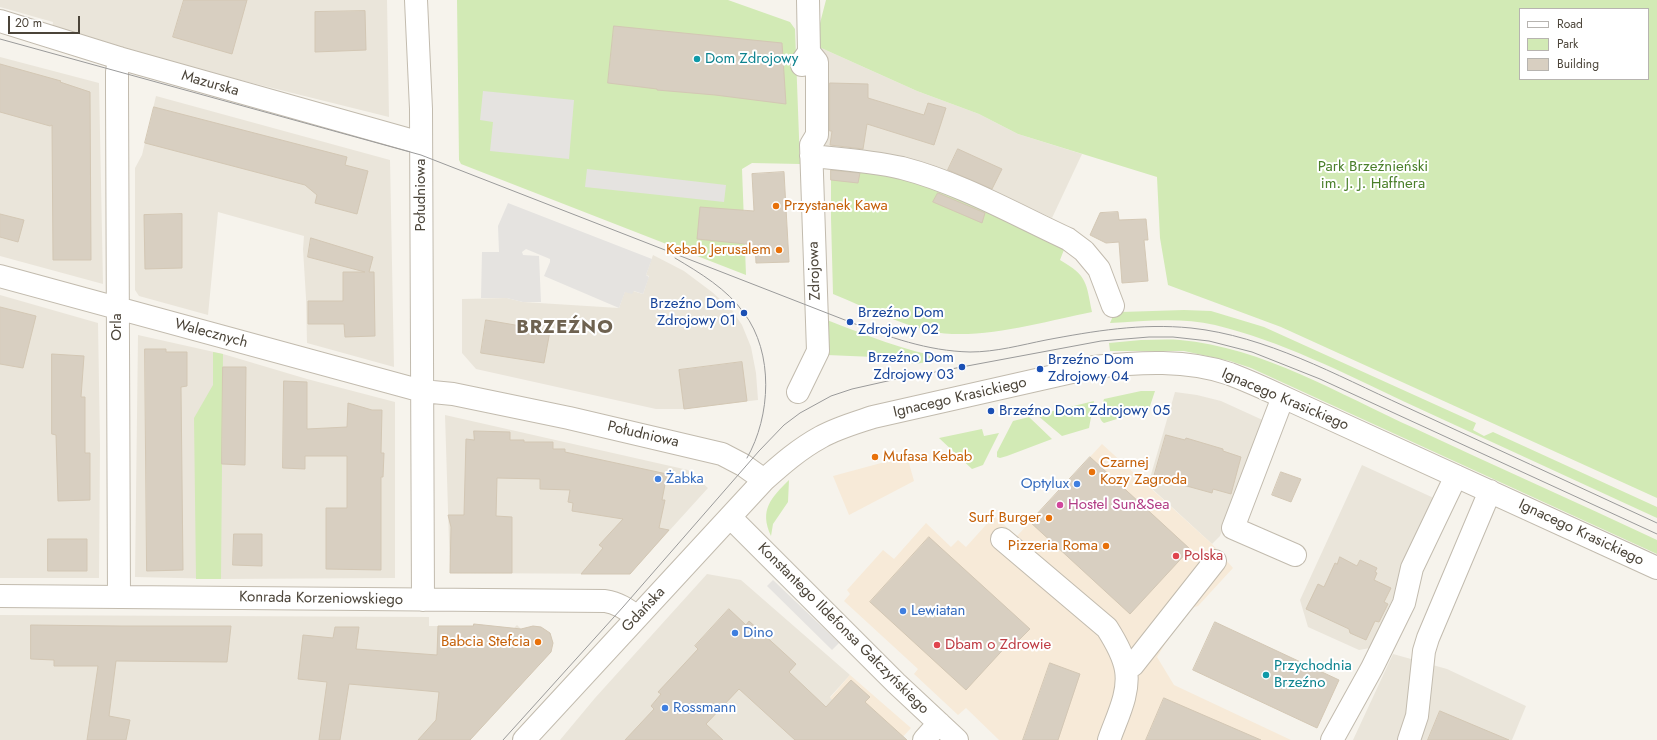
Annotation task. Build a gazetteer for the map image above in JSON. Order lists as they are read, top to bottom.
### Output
{
  "streets": {
    "street": [
      "Mazurska",
      "Południowa",
      "Zdrojowa",
      "Orla",
      "Walecznych",
      "Ignacego Krasickiego",
      "Konrada Korzeniowskiego",
      "Gdańska",
      "Konstantego Ildefonsa Gałczyńskiego"
    ]
  },
  "crossings": [
    ["Mazurska", "Południowa"],
    ["Mazurska", "Orla"],
    ["Południowa", "Walecznych"],
    ["Południowa", "Ignacego Krasickiego"],
    ["Południowa", "Konrada Korzeniowskiego"],
    ["Południowa", "Gdańska"],
    ["Orla", "Walecznych"],
    ["Orla", "Konrada Korzeniowskiego"],
    ["Ignacego Krasickiego", "Gdańska"],
    ["Konrada Korzeniowskiego", "Gdańska"],
    ["Gdańska", "Konstantego Ildefonsa Gałczyńskiego"]
  ],
  "districts": ["BRZEŹNO"],
  "parks": ["Park Brzeźnieński im. J. J. Haffnera"],
  "places": [
    "Dom Zdrojowy",
    "Przystanek Kawa",
    "Kebab Jerusalem",
    "Brzeźno Dom Zdrojowy 01",
    "Brzeźno Dom Zdrojowy 02",
    "Brzeźno Dom Zdrojowy 03",
    "Brzeźno Dom Zdrojowy 04",
    "Brzeźno Dom Zdrojowy 05",
    "Mufasa Kebab",
    "Czarnej Kozy Zagroda",
    "Żabka",
    "Optylux",
    "Hostel Sun&Sea",
    "Surf Burger",
    "Pizzeria Roma",
    "Polska",
    "Lewiatan",
    "Dino",
    "Babcia Stefcia",
    "Dbam o Zdrowie",
    "Przychodnia Brzeźno",
    "Rossmann"
  ],
  "legend": ["Road", "Park", "Building"],
  "scale_bar": "20 m"
}
